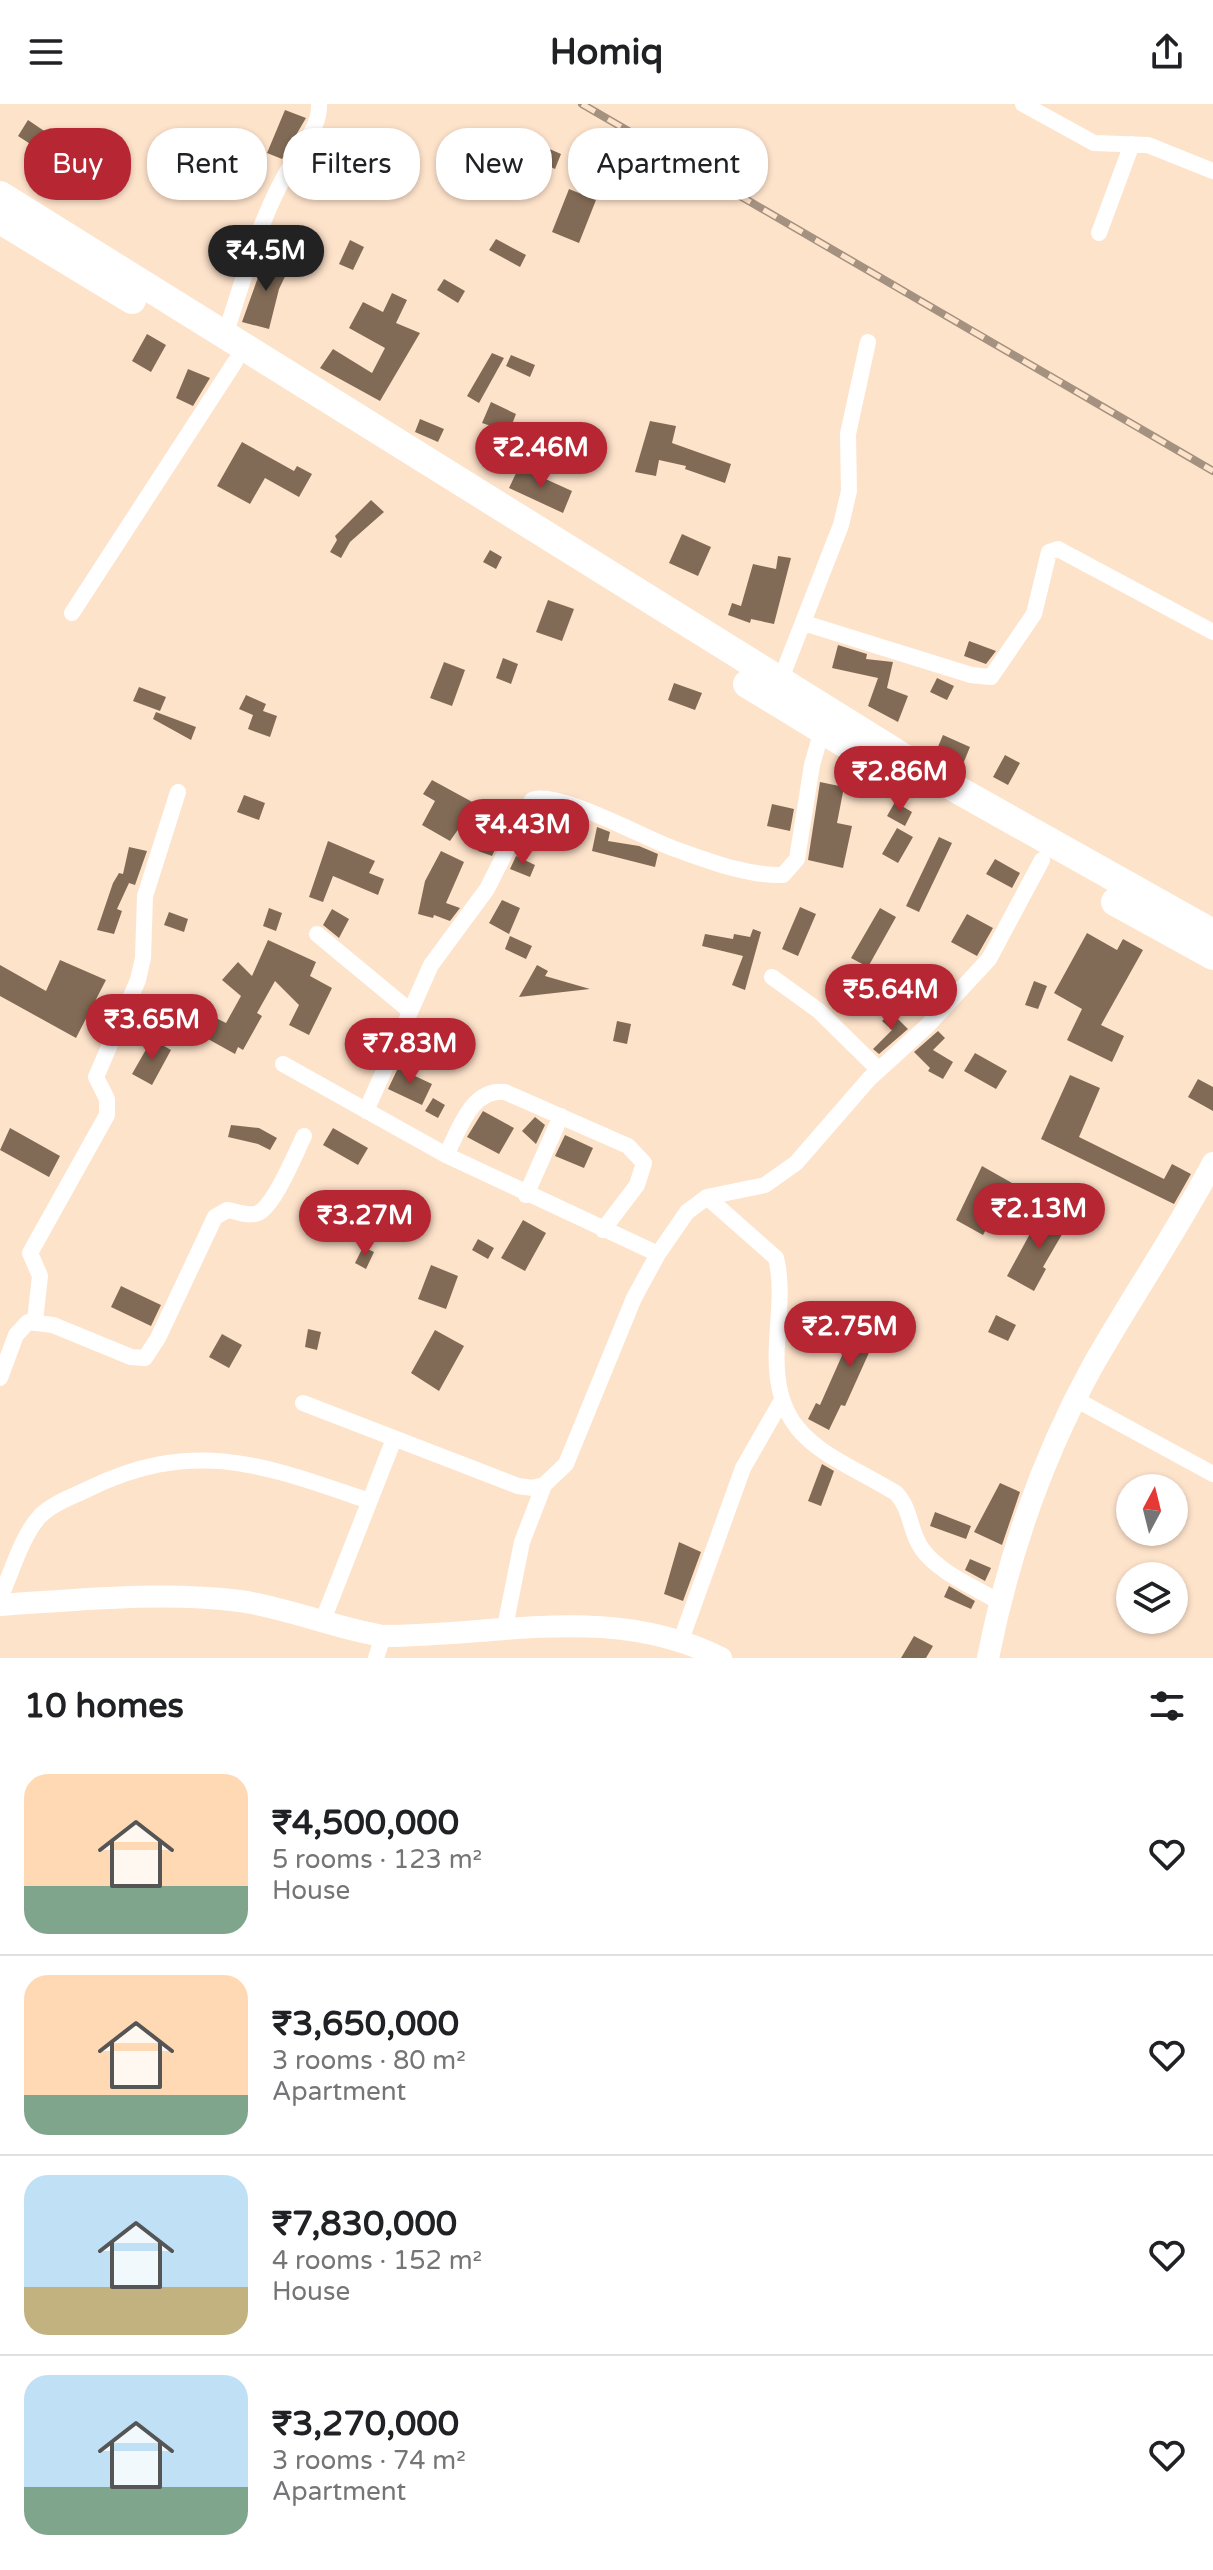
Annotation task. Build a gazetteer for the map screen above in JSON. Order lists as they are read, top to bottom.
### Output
{
  "north": "top",
  "page": {
    "header": "Homiq",
    "chip": [
      "Buy",
      "Rent",
      "Filters",
      "New",
      "Apartment"
    ],
    "price": [
      "₹4.5M",
      "₹2.46M",
      "₹2.86M",
      "₹4.43M",
      "₹5.64M",
      "₹3.65M",
      "₹7.83M",
      "₹2.13M",
      "₹3.27M",
      "₹2.75M"
    ],
    "heading": "10 homes",
    "list": [
      {
        "name": "₹4,500,000",
        "note": "5 rooms · 123 m² · House"
      },
      {
        "name": "₹3,650,000",
        "note": "3 rooms · 80 m² · Apartment"
      },
      {
        "name": "₹7,830,000",
        "note": "4 rooms · 152 m² · House"
      },
      {
        "name": "₹3,270,000",
        "note": "3 rooms · 74 m² · Apartment"
      }
    ]
  }
}
